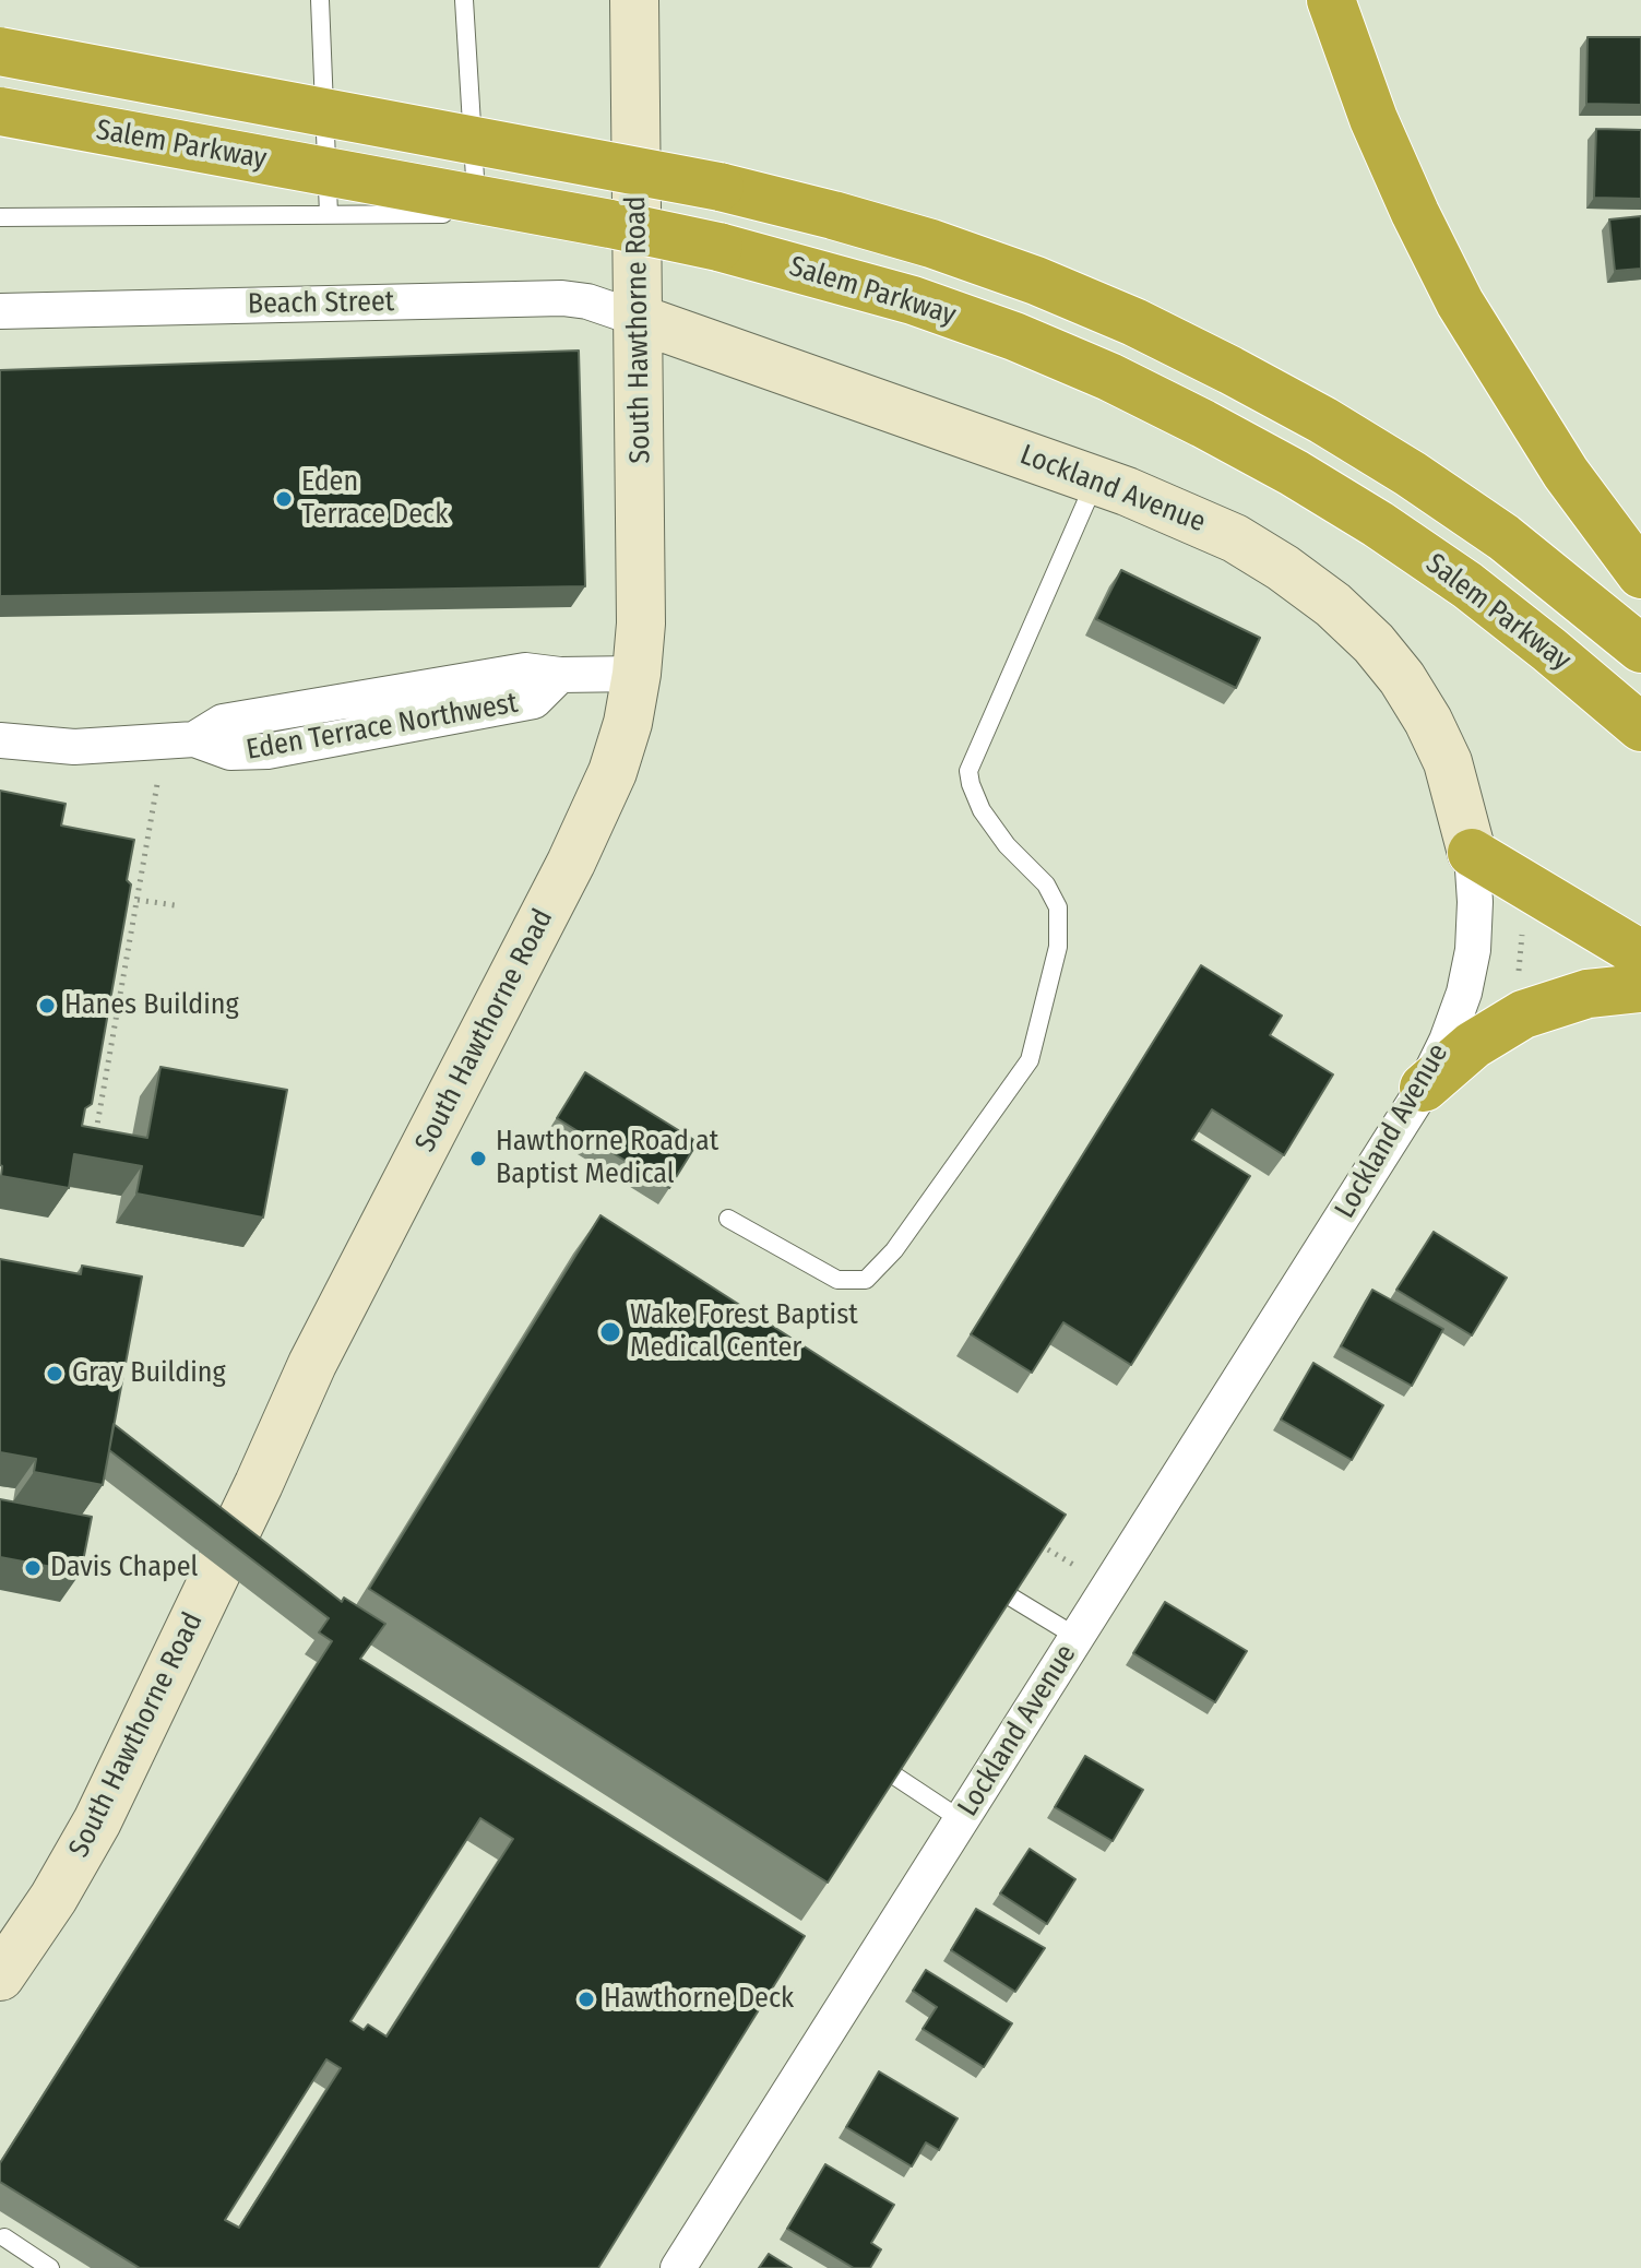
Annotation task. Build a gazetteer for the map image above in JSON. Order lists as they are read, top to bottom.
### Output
{
  "streets": {
    "highway": ["Salem Parkway"],
    "main road": ["South Hawthorne Road", "Lockland Avenue"],
    "street": ["Beach Street", "Eden Terrace Northwest"]
  },
  "crossings": [
    ["Beach Street", "South Hawthorne Road"],
    ["Beach Street", "Lockland Avenue"],
    ["South Hawthorne Road", "Lockland Avenue"],
    ["South Hawthorne Road", "Eden Terrace Northwest"]
  ],
  "places": [
    "Eden Terrace Deck",
    "Hanes Building",
    "Hawthorne Road at Baptist Medical",
    "Wake Forest Baptist Medical Center",
    "Gray Building",
    "Davis Chapel",
    "Hawthorne Deck"
  ]
}
